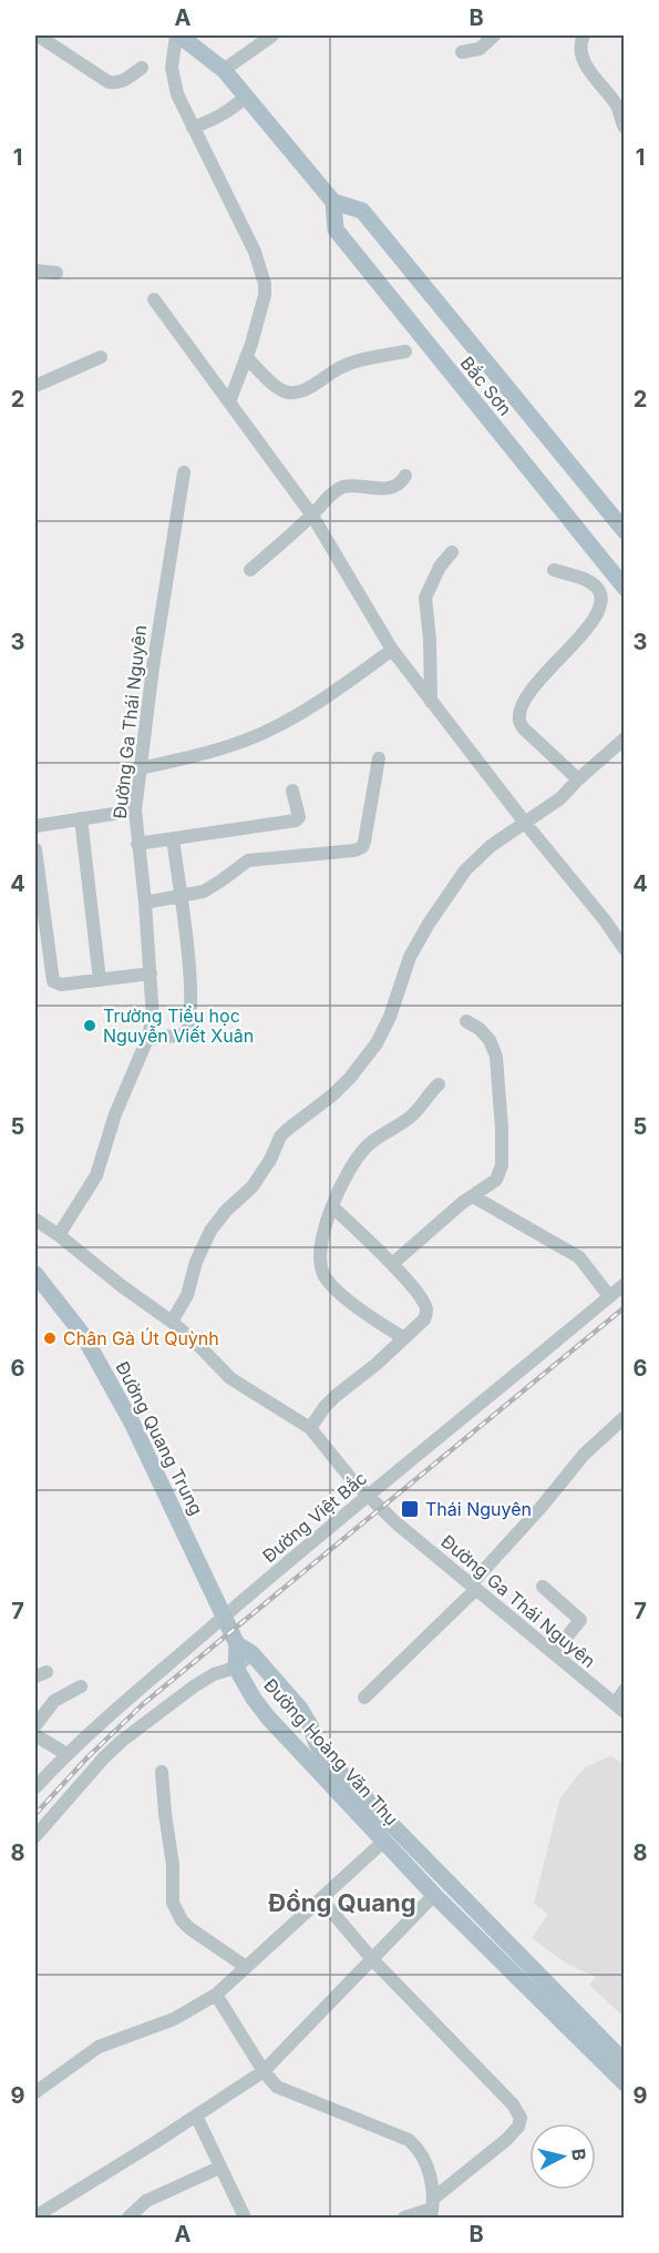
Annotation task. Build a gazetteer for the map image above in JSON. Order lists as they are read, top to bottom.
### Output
{
  "streets": {
    "main road": ["Bắc Sơn", "Đường Quang Trung", "Đường Hoàng Văn Thụ"],
    "street": ["Đường Ga Thái Nguyên", "Đường Việt Bắc"]
  },
  "crossings": [
    ["Đường Ga Thái Nguyên", "Đường Việt Bắc"],
    ["Đường Quang Trung", "Đường Việt Bắc"],
    ["Đường Quang Trung", "Đường Hoàng Văn Thụ"],
    ["Đường Việt Bắc", "Đường Hoàng Văn Thụ"]
  ],
  "districts": ["Đồng Quang"],
  "places": {
    "other": ["Trường Tiểu học Nguyễn Viết Xuân", "Chân Gà Út Quỳnh"],
    "transit": ["Thái Nguyên"]
  },
  "north": "right",
  "grid": {
    "columns": ["A", "B"],
    "rows": [
      "1",
      "2",
      "3",
      "4",
      "5",
      "6",
      "7",
      "8",
      "9"
    ]
  }
}
